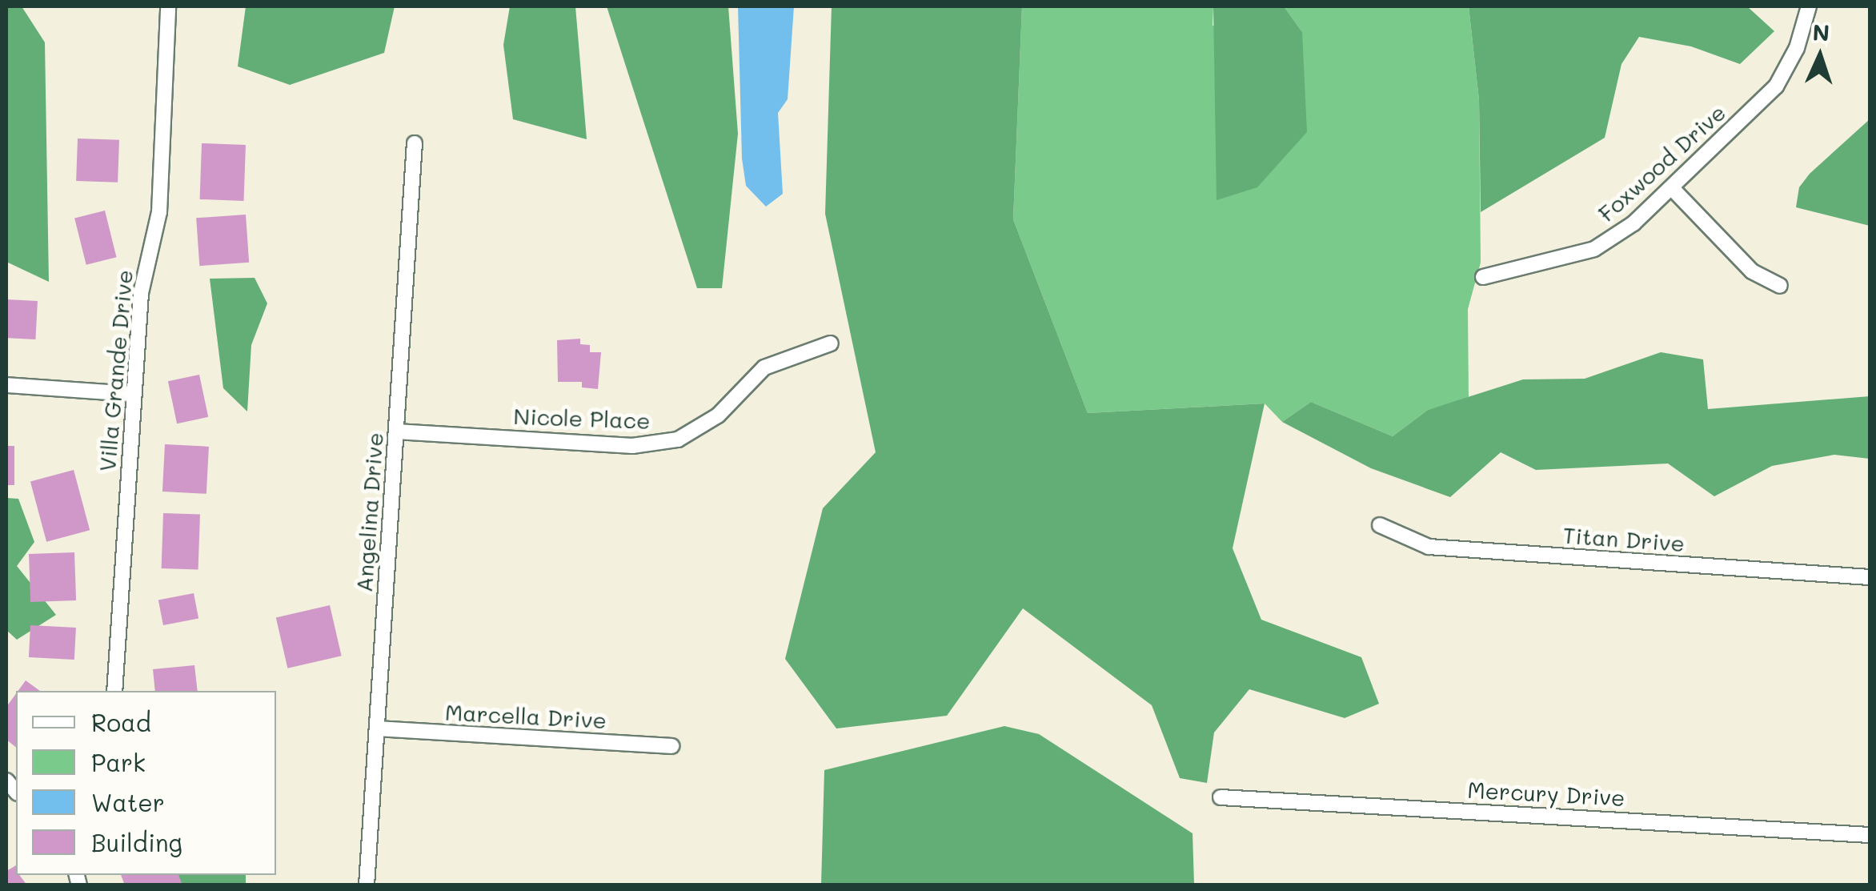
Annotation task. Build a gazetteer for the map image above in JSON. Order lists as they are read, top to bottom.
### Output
{
  "streets": {
    "street": [
      "Foxwood Drive",
      "Villa Grande Drive",
      "Nicole Place",
      "Angelina Drive",
      "Titan Drive",
      "Marcella Drive",
      "Mercury Drive"
    ]
  },
  "crossings": [
    ["Nicole Place", "Angelina Drive"],
    ["Angelina Drive", "Marcella Drive"]
  ],
  "legend": [
    "Road",
    "Park",
    "Water",
    "Building"
  ],
  "north": "top"
}
